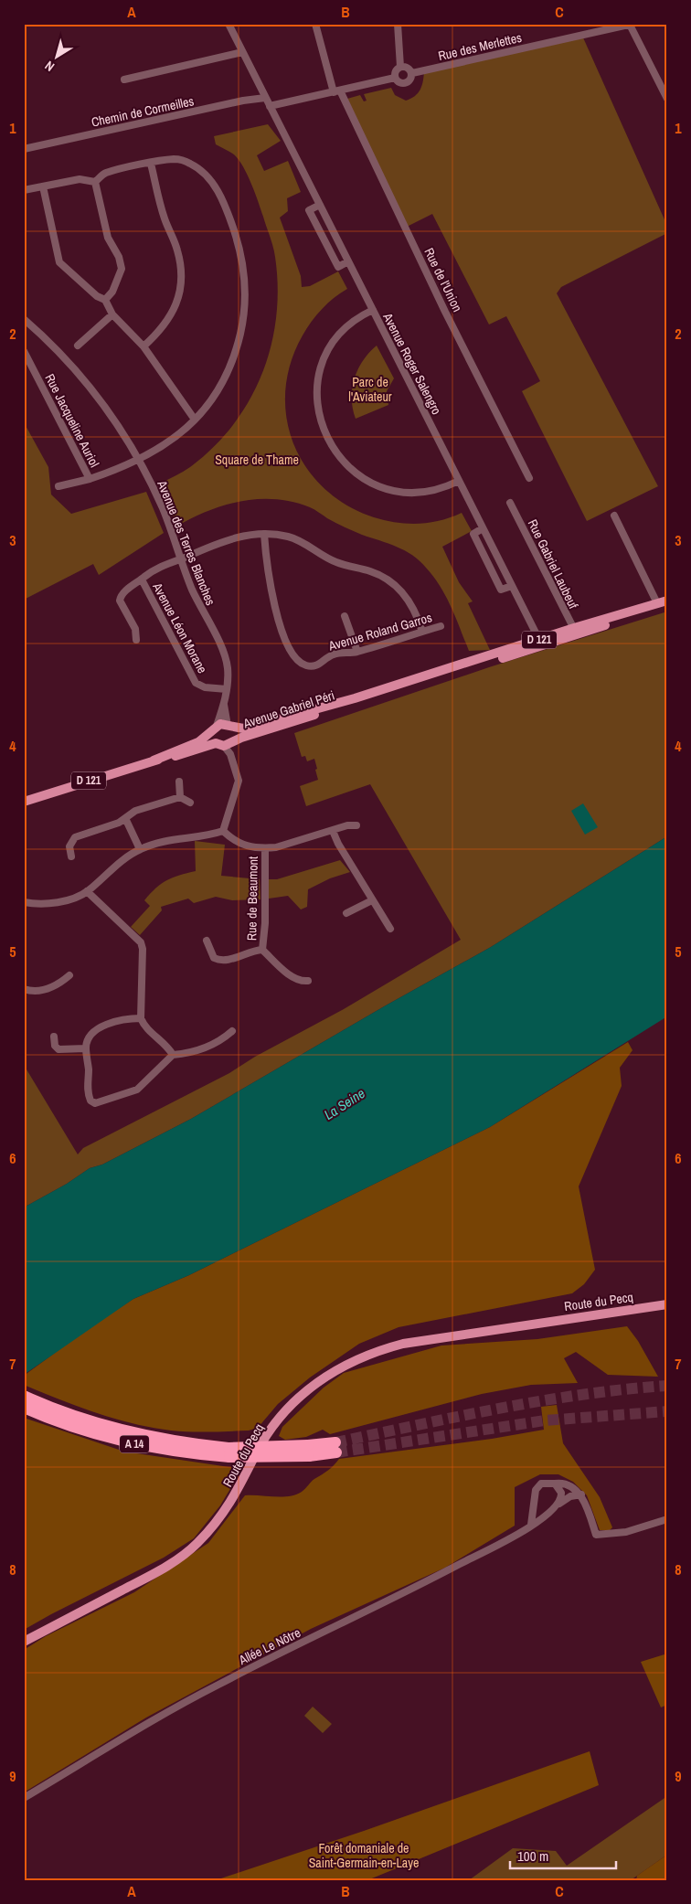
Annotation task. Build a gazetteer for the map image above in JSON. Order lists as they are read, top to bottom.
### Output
{
  "streets": {
    "highway": ["A 14"],
    "main road": ["D 121", "Avenue Gabriel Péri", "Route du Pecq"],
    "street": [
      "Rue des Merlettes",
      "Chemin de Cormeilles",
      "Rue de l'Union",
      "Avenue Roger Salengro",
      "Rue Jacqueline Auriol",
      "Avenue des Terres Blanches",
      "Rue Gabriel Laubeuf",
      "Avenue Léon Morane",
      "Avenue Roland Garros",
      "Rue de Beaumont",
      "Allée Le Nôtre"
    ]
  },
  "crossings": [
    ["Chemin de Cormeilles", "Avenue Roger Salengro"],
    ["Avenue Roger Salengro", "Avenue Gabriel Péri"],
    ["Rue Jacqueline Auriol", "Avenue des Terres Blanches"],
    ["Avenue des Terres Blanches", "Avenue Léon Morane"],
    ["Avenue des Terres Blanches", "Avenue Gabriel Péri"],
    ["Rue Gabriel Laubeuf", "Avenue Gabriel Péri"]
  ],
  "water": ["La Seine"],
  "parks": ["Parc de l'Aviateur", "Square de Thame", "Forêt domaniale de Saint-Germain-en-Laye"],
  "scale_bar": "100 m",
  "north": "bottom left",
  "grid": {
    "columns": ["A", "B", "C"],
    "rows": [
      "1",
      "2",
      "3",
      "4",
      "5",
      "6",
      "7",
      "8",
      "9"
    ]
  }
}
